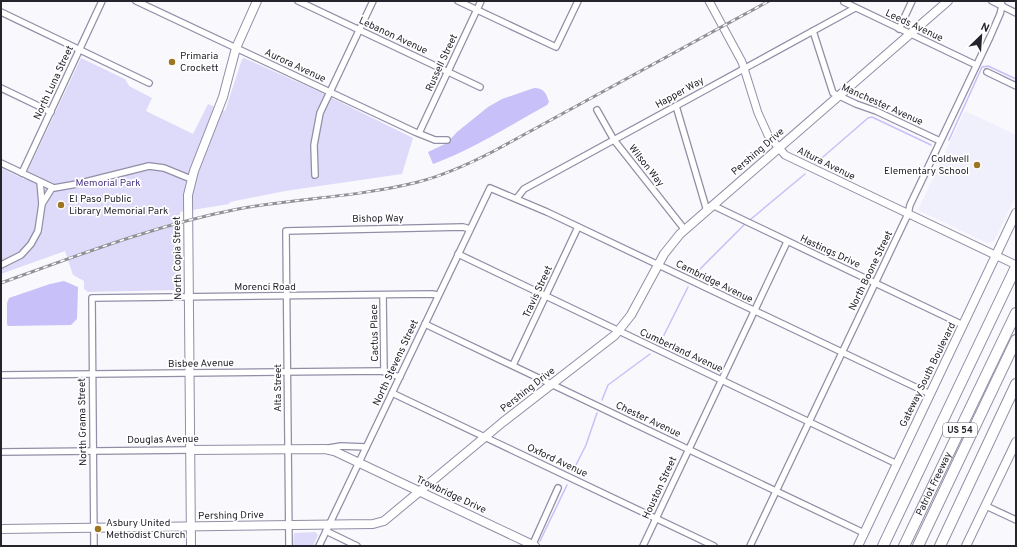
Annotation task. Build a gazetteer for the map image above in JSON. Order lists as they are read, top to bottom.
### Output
{
  "streets": {
    "highway": ["US 54", "Patriot Freeway"],
    "main road": [
      "Pershing Drive",
      "North Copia Street",
      "Gateway South Boulevard",
      "Douglas Avenue",
      "Trowbridge Drive"
    ],
    "street": [
      "Leeds Avenue",
      "Lebanon Avenue",
      "Russell Street",
      "Aurora Avenue",
      "North Luna Street",
      "Happer Way",
      "Manchester Avenue",
      "Altura Avenue",
      "Wilson Way",
      "Bishop Way",
      "Hastings Drive",
      "North Boone Street",
      "Cambridge Avenue",
      "Morenci Road",
      "Travis Street",
      "Cactus Place",
      "Cumberland Avenue",
      "North Stevens Street",
      "Bisbee Avenue",
      "Alta Street",
      "Chester Avenue",
      "North Grama Street",
      "Oxford Avenue",
      "Houston Street"
    ]
  },
  "crossings": [
    ["Leeds Avenue", "Happer Way"],
    ["Leeds Avenue", "Pershing Drive"],
    ["Leeds Avenue", "North Boone Street"],
    ["Lebanon Avenue", "Russell Street"],
    ["Russell Street", "Aurora Avenue"],
    ["Aurora Avenue", "North Copia Street"],
    ["Happer Way", "Manchester Avenue"],
    ["Happer Way", "Altura Avenue"],
    ["Happer Way", "Wilson Way"],
    ["Happer Way", "Cambridge Avenue"],
    ["Manchester Avenue", "Pershing Drive"],
    ["Manchester Avenue", "North Boone Street"],
    ["Pershing Drive", "Altura Avenue"],
    ["Pershing Drive", "Wilson Way"],
    ["Pershing Drive", "Hastings Drive"],
    ["Pershing Drive", "North Copia Street"],
    ["Pershing Drive", "Cambridge Avenue"],
    ["Pershing Drive", "Cumberland Avenue"],
    ["Pershing Drive", "North Stevens Street"],
    ["Pershing Drive", "Alta Street"],
    ["Pershing Drive", "Chester Avenue"],
    ["Pershing Drive", "North Grama Street"],
    ["Pershing Drive", "Oxford Avenue"],
    ["Pershing Drive", "Trowbridge Drive"],
    ["Altura Avenue", "North Boone Street"],
    ["Altura Avenue", "Gateway South Boulevard"],
    ["Bishop Way", "North Stevens Street"],
    ["Bishop Way", "Alta Street"],
    ["Hastings Drive", "North Boone Street"],
    ["Hastings Drive", "Gateway South Boulevard"],
    ["Hastings Drive", "Houston Street"],
    ["North Copia Street", "Morenci Road"],
    ["North Copia Street", "Bisbee Avenue"],
    ["North Copia Street", "Douglas Avenue"],
    ["North Boone Street", "Cambridge Avenue"],
    ["North Boone Street", "Cumberland Avenue"],
    ["North Boone Street", "Chester Avenue"],
    ["Cambridge Avenue", "Travis Street"],
    ["Cambridge Avenue", "North Stevens Street"],
    ["Cambridge Avenue", "Gateway South Boulevard"],
    ["Cambridge Avenue", "Houston Street"],
    ["Morenci Road", "Cactus Place"],
    ["Morenci Road", "North Stevens Street"],
    ["Morenci Road", "Alta Street"],
    ["Morenci Road", "North Grama Street"],
    ["Travis Street", "Cumberland Avenue"],
    ["Travis Street", "Chester Avenue"],
    ["Cactus Place", "Bisbee Avenue"],
    ["Cumberland Avenue", "North Stevens Street"],
    ["Cumberland Avenue", "Gateway South Boulevard"],
    ["Cumberland Avenue", "Houston Street"],
    ["North Stevens Street", "Bisbee Avenue"],
    ["North Stevens Street", "Chester Avenue"],
    ["North Stevens Street", "Douglas Avenue"],
    ["North Stevens Street", "Oxford Avenue"],
    ["North Stevens Street", "Trowbridge Drive"],
    ["Bisbee Avenue", "Alta Street"],
    ["Bisbee Avenue", "North Grama Street"],
    ["Gateway South Boulevard", "Chester Avenue"],
    ["Alta Street", "Douglas Avenue"],
    ["Chester Avenue", "Houston Street"],
    ["North Grama Street", "Douglas Avenue"],
    ["Douglas Avenue", "Trowbridge Drive"],
    ["Oxford Avenue", "Houston Street"]
  ],
  "parks": ["Memorial Park"],
  "places": [
    "Primaria Crockett",
    "Coldwell Elementary School",
    "El Paso Public Library Memorial Park",
    "Asbury United Methodist Church"
  ],
  "north": "top right"
}
